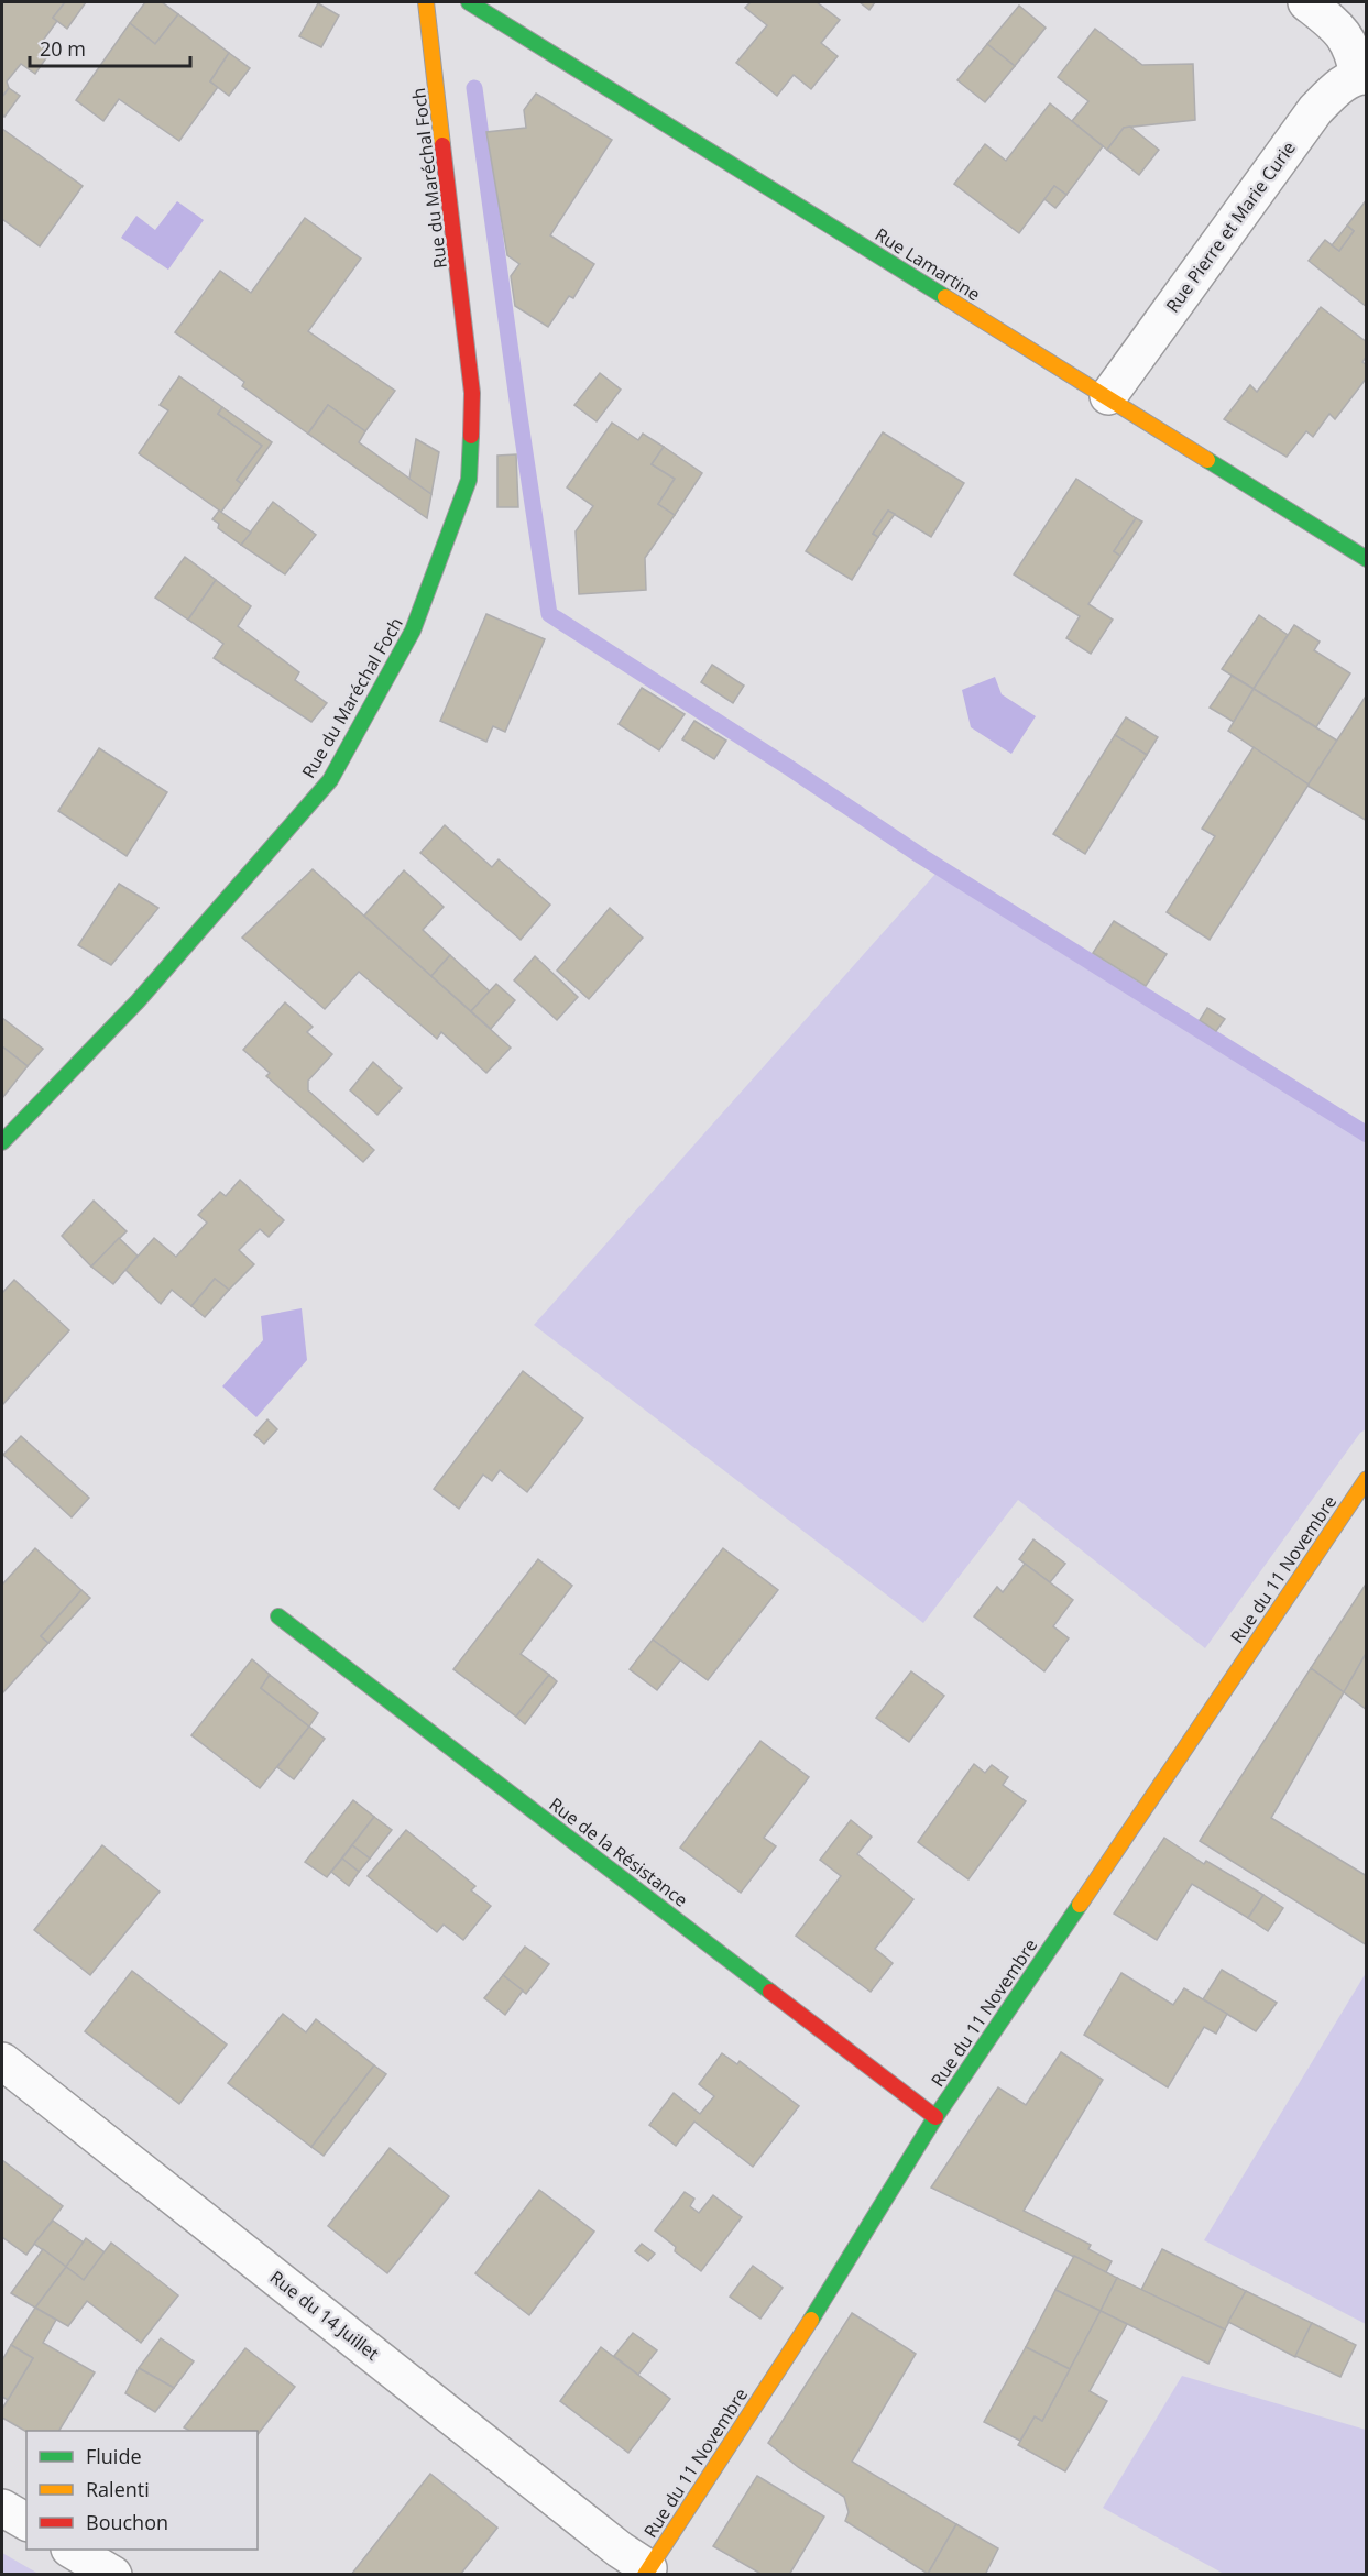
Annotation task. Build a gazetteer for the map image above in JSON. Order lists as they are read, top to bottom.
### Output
{
  "streets": {
    "street": [
      "Rue du Maréchal Foch",
      "Rue Pierre et Marie Curie",
      "Rue Lamartine",
      "Rue du 11 Novembre",
      "Rue de la Résistance",
      "Rue du 14 Juillet"
    ]
  },
  "crossings": [
    ["Rue Pierre et Marie Curie", "Rue Lamartine"],
    ["Rue du 11 Novembre", "Rue de la Résistance"],
    ["Rue du 11 Novembre", "Rue du 14 Juillet"]
  ],
  "legend": ["Fluide", "Ralenti", "Bouchon"],
  "scale_bar": "20 m"
}
